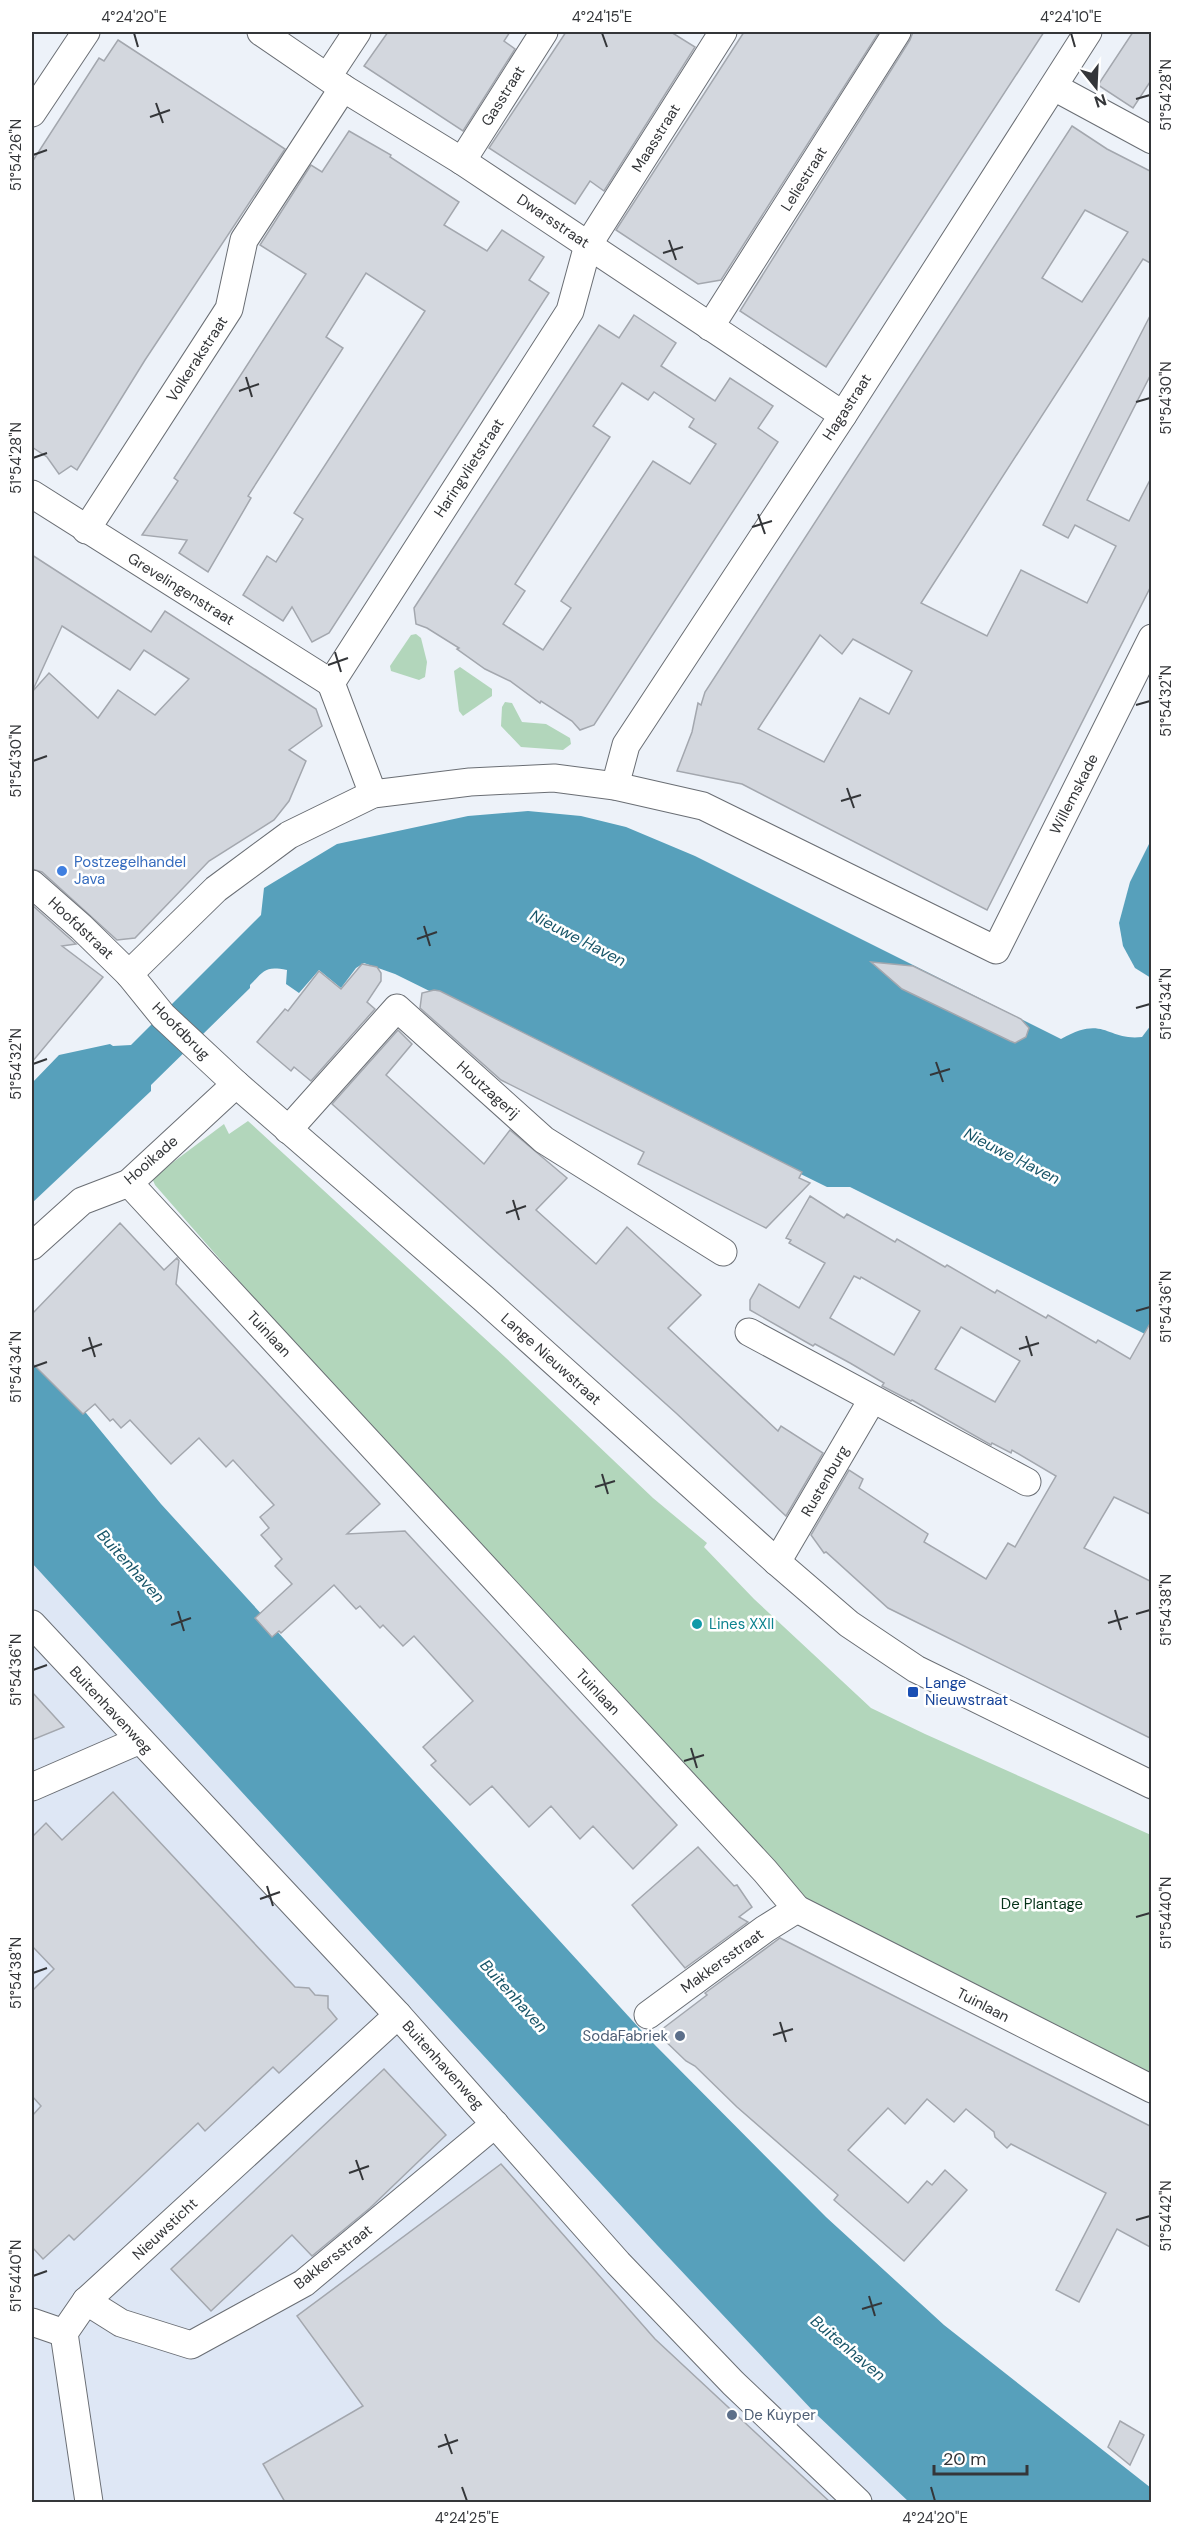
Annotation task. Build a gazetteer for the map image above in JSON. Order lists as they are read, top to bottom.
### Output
{
  "streets": {
    "street": [
      "Gasstraat",
      "Maasstraat",
      "Leliestraat",
      "Dwarsstraat",
      "Volkerakstraat",
      "Hagastraat",
      "Haringvlietstraat",
      "Grevelingenstraat",
      "Willemskade",
      "Hoofdstraat",
      "Hoofdbrug",
      "Houtzagerij",
      "Hooikade",
      "Tuinlaan",
      "Lange Nieuwstraat",
      "Rustenburg",
      "Buitenhavenweg",
      "Makkersstraat",
      "Nieuwsticht",
      "Bakkersstraat"
    ]
  },
  "crossings": [
    ["Gasstraat", "Dwarsstraat"],
    ["Maasstraat", "Dwarsstraat"],
    ["Maasstraat", "Haringvlietstraat"],
    ["Leliestraat", "Dwarsstraat"],
    ["Dwarsstraat", "Volkerakstraat"],
    ["Dwarsstraat", "Hagastraat"],
    ["Dwarsstraat", "Haringvlietstraat"],
    ["Volkerakstraat", "Grevelingenstraat"],
    ["Hagastraat", "Willemskade"],
    ["Haringvlietstraat", "Grevelingenstraat"],
    ["Hoofdstraat", "Hoofdbrug"],
    ["Hoofdbrug", "Hooikade"],
    ["Hoofdbrug", "Lange Nieuwstraat"],
    ["Houtzagerij", "Lange Nieuwstraat"],
    ["Hooikade", "Tuinlaan"],
    ["Hooikade", "Lange Nieuwstraat"],
    ["Tuinlaan", "Makkersstraat"],
    ["Lange Nieuwstraat", "Rustenburg"],
    ["Buitenhavenweg", "Nieuwsticht"],
    ["Buitenhavenweg", "Bakkersstraat"],
    ["Nieuwsticht", "Bakkersstraat"]
  ],
  "water": ["Nieuwe Haven", "Buitenhaven"],
  "parks": ["De Plantage"],
  "places": {
    "other": [
      "Postzegelhandel Java",
      "Lines XXII",
      "SodaFabriek",
      "De Kuyper"
    ],
    "transit": ["Lange Nieuwstraat"]
  },
  "scale_bar": "20 m",
  "north": "bottom",
  "coordinates": [
    "4°24'20\"E",
    "4°24'15\"E",
    "4°24'10\"E",
    "51°54'28\"N",
    "51°54'26\"N",
    "51°54'30\"N",
    "51°54'32\"N",
    "51°54'34\"N",
    "51°54'36\"N",
    "51°54'38\"N",
    "51°54'40\"N",
    "51°54'42\"N",
    "4°24'25\"E"
  ]
}
